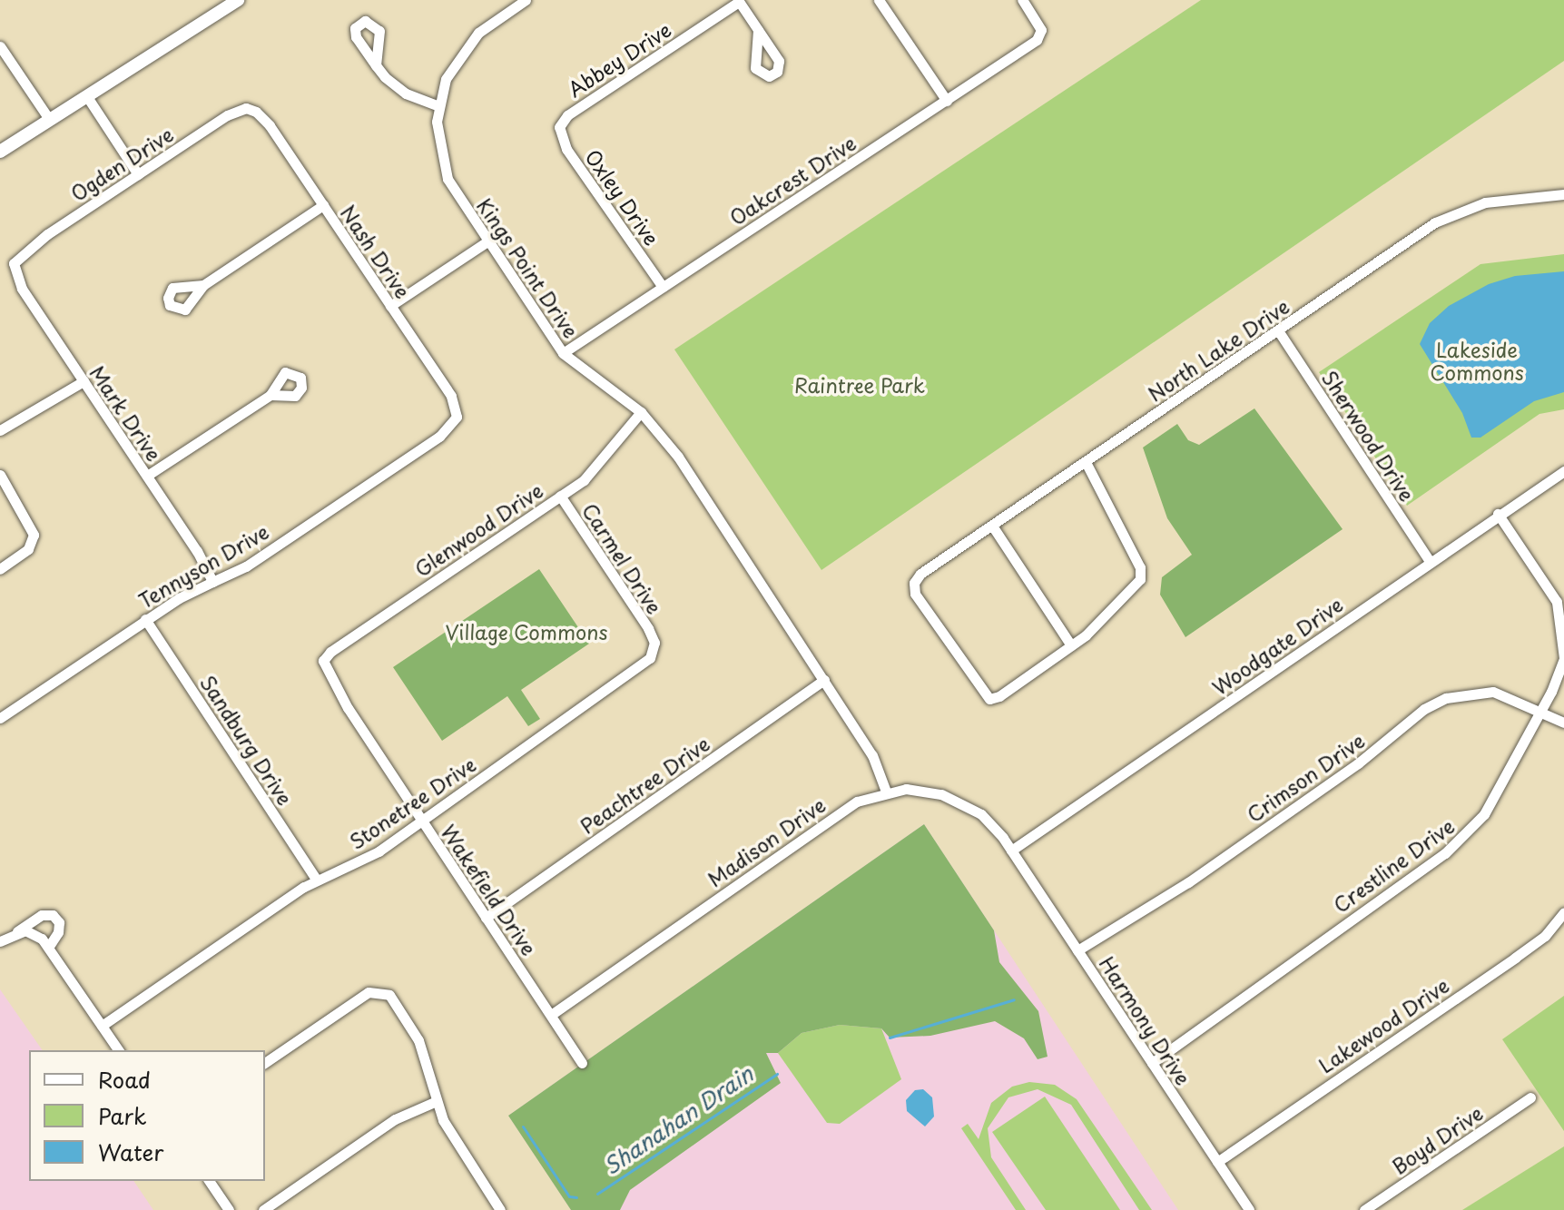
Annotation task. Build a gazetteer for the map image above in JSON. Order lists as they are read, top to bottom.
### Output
{
  "streets": {
    "street": [
      "Abbey Drive",
      "Ogden Drive",
      "Oakcrest Drive",
      "Oxley Drive",
      "Nash Drive",
      "Kings Point Drive",
      "North Lake Drive",
      "Mark Drive",
      "Sherwood Drive",
      "Glenwood Drive",
      "Carmel Drive",
      "Tennyson Drive",
      "Woodgate Drive",
      "Sandburg Drive",
      "Crimson Drive",
      "Peachtree Drive",
      "Stonetree Drive",
      "Madison Drive",
      "Crestline Drive",
      "Wakefield Drive",
      "Harmony Drive",
      "Lakewood Drive",
      "Boyd Drive"
    ]
  },
  "crossings": [
    ["Abbey Drive", "Oxley Drive"],
    ["Ogden Drive", "Nash Drive"],
    ["Ogden Drive", "Mark Drive"],
    ["Oakcrest Drive", "Oxley Drive"],
    ["Oakcrest Drive", "Kings Point Drive"],
    ["Nash Drive", "Tennyson Drive"],
    ["Kings Point Drive", "Glenwood Drive"],
    ["Kings Point Drive", "Peachtree Drive"],
    ["Kings Point Drive", "Madison Drive"],
    ["North Lake Drive", "Sherwood Drive"],
    ["Mark Drive", "Tennyson Drive"],
    ["Sherwood Drive", "Woodgate Drive"],
    ["Glenwood Drive", "Carmel Drive"],
    ["Glenwood Drive", "Wakefield Drive"],
    ["Carmel Drive", "Stonetree Drive"],
    ["Tennyson Drive", "Sandburg Drive"],
    ["Woodgate Drive", "Madison Drive"],
    ["Woodgate Drive", "Crestline Drive"],
    ["Woodgate Drive", "Harmony Drive"],
    ["Sandburg Drive", "Stonetree Drive"],
    ["Crimson Drive", "Crestline Drive"],
    ["Crimson Drive", "Harmony Drive"],
    ["Peachtree Drive", "Wakefield Drive"],
    ["Stonetree Drive", "Wakefield Drive"],
    ["Madison Drive", "Wakefield Drive"],
    ["Madison Drive", "Harmony Drive"],
    ["Crestline Drive", "Harmony Drive"],
    ["Harmony Drive", "Lakewood Drive"]
  ],
  "water": ["Shanahan Drain"],
  "parks": ["Lakeside Commons", "Raintree Park", "Village Commons"],
  "legend": ["Road", "Park", "Water"]
}
